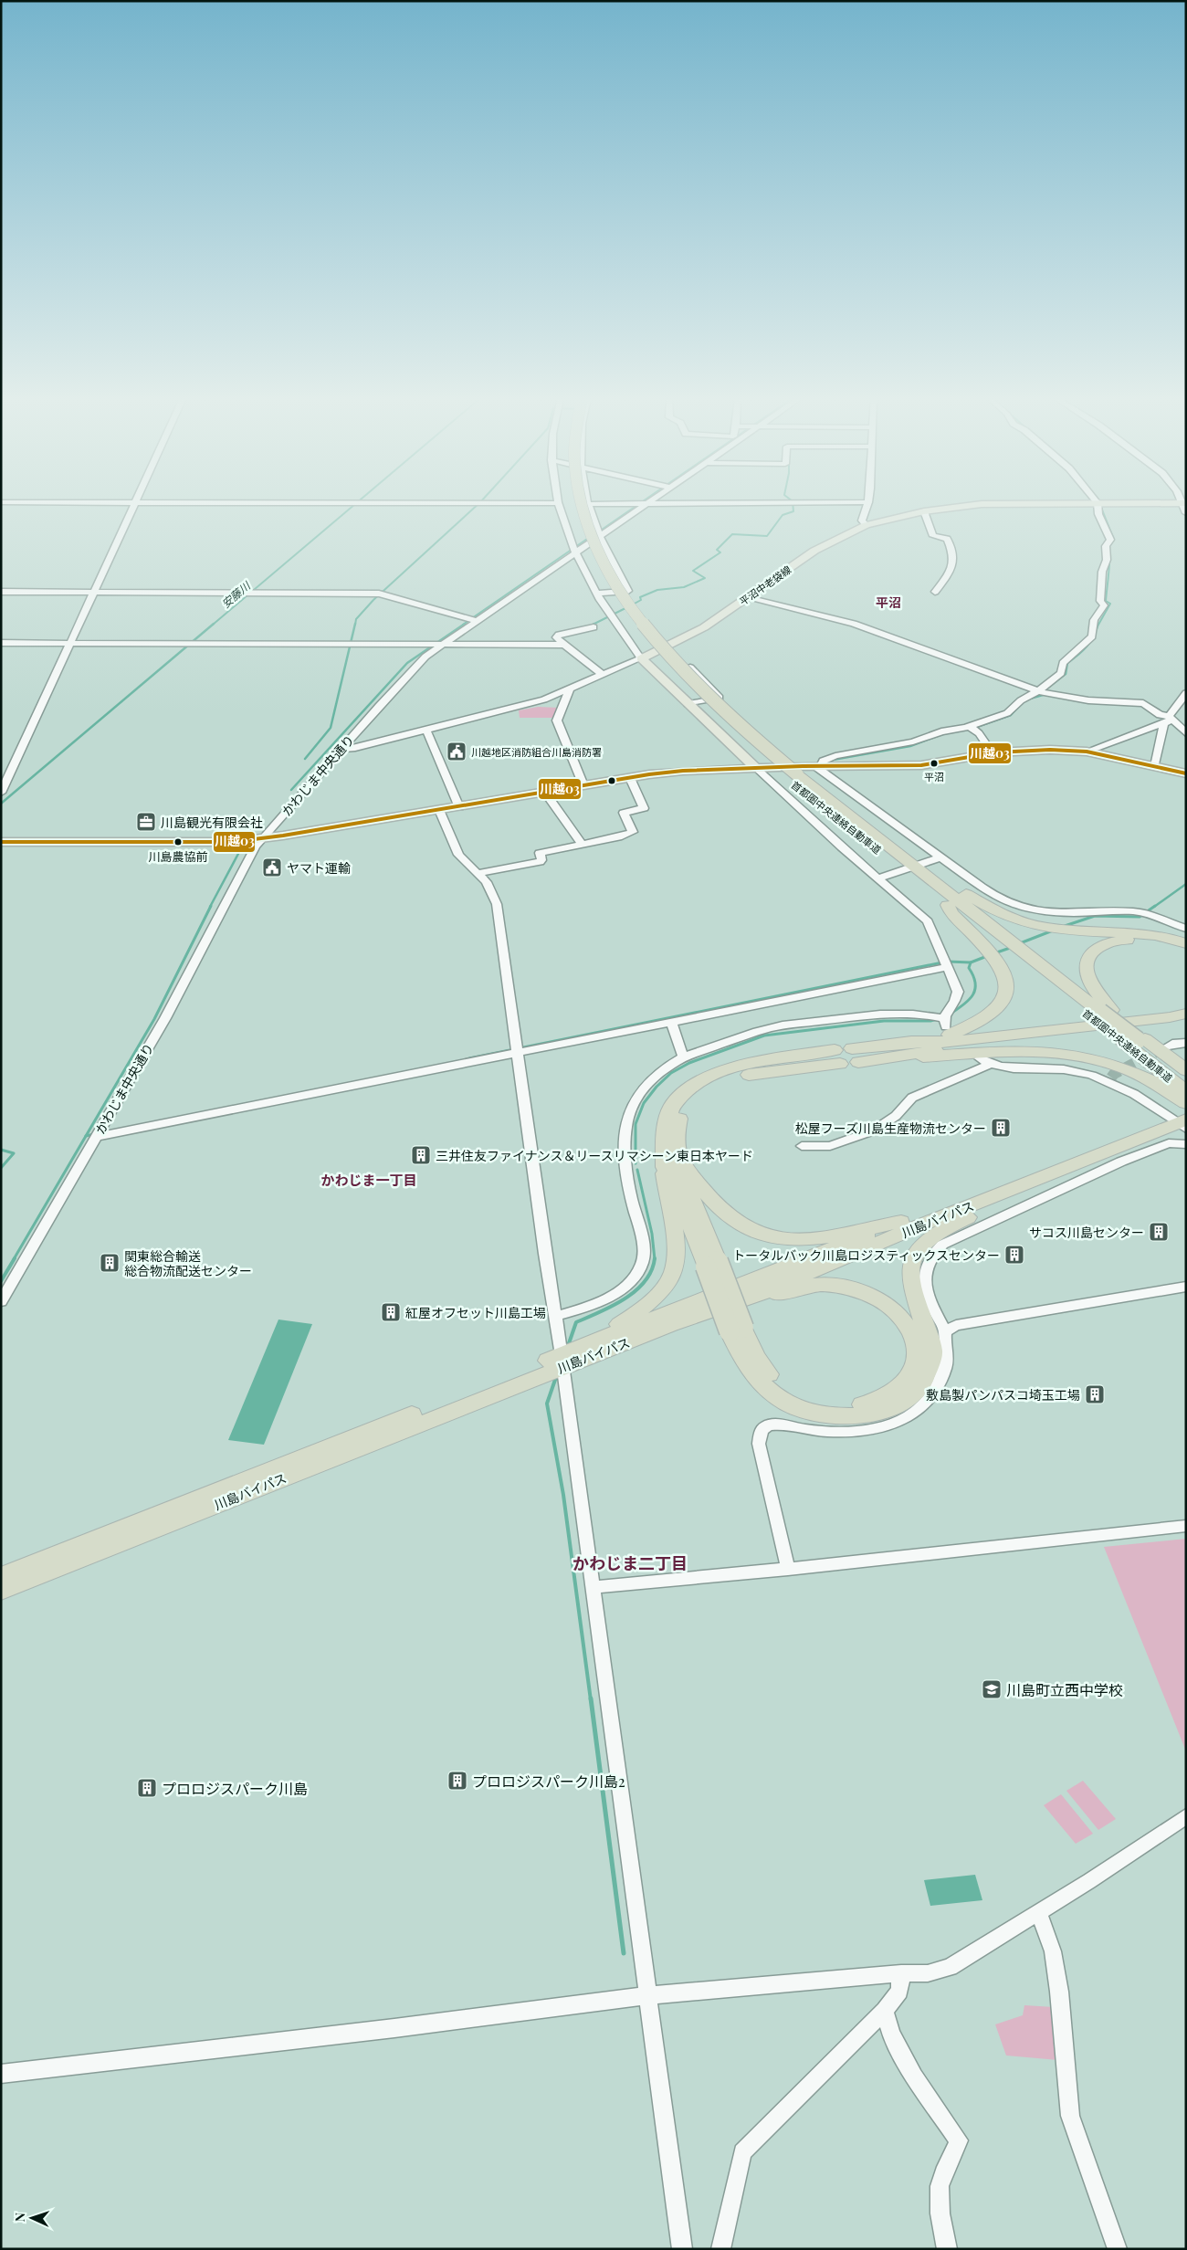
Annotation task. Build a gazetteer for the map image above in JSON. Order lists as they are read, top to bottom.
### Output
{
  "streets": {
    "highway": ["首都圏中央連絡自動車道", "川島バイパス"],
    "main road": ["平沼中老袋線"],
    "street": ["かわじま中央通り"]
  },
  "crossings": [
    ["首都圏中央連絡自動車道", "川島バイパス"]
  ],
  "districts": ["平沼", "かわじま一丁目", "かわじま二丁目"],
  "water": ["安藤川"],
  "places": {
    "public building": ["川越地区消防組合川島消防署", "ヤマト運輸"],
    "other": ["平沼", "川島農協前"],
    "office": ["川島観光有限会社"],
    "building": [
      "松屋フーズ川島生産物流センター",
      "三井住友ファイナンス＆リースリマシーン東日本ヤード",
      "サコス川島センター",
      "トータルバック川島ロジスティックスセンター",
      "関東総合輸送 総合物流配送センター",
      "紅屋オフセット川島工場",
      "敷島製パンパスコ埼玉工場",
      "プロロジスパーク川島2",
      "プロロジスパーク川島"
    ],
    "school or university": ["川島町立西中学校"]
  },
  "lines": ["transit line 川越03"],
  "north": "left"
}
